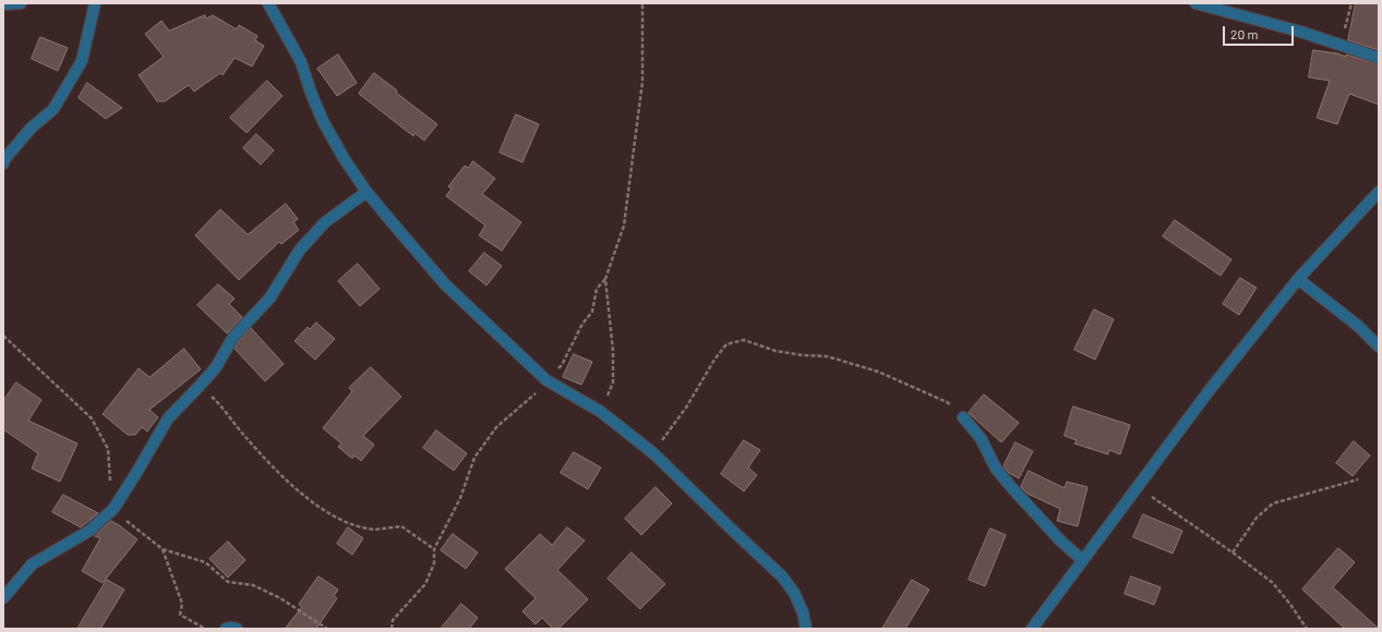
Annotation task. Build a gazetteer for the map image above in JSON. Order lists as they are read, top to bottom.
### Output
{
  "scale_bar": "20 m"
}
